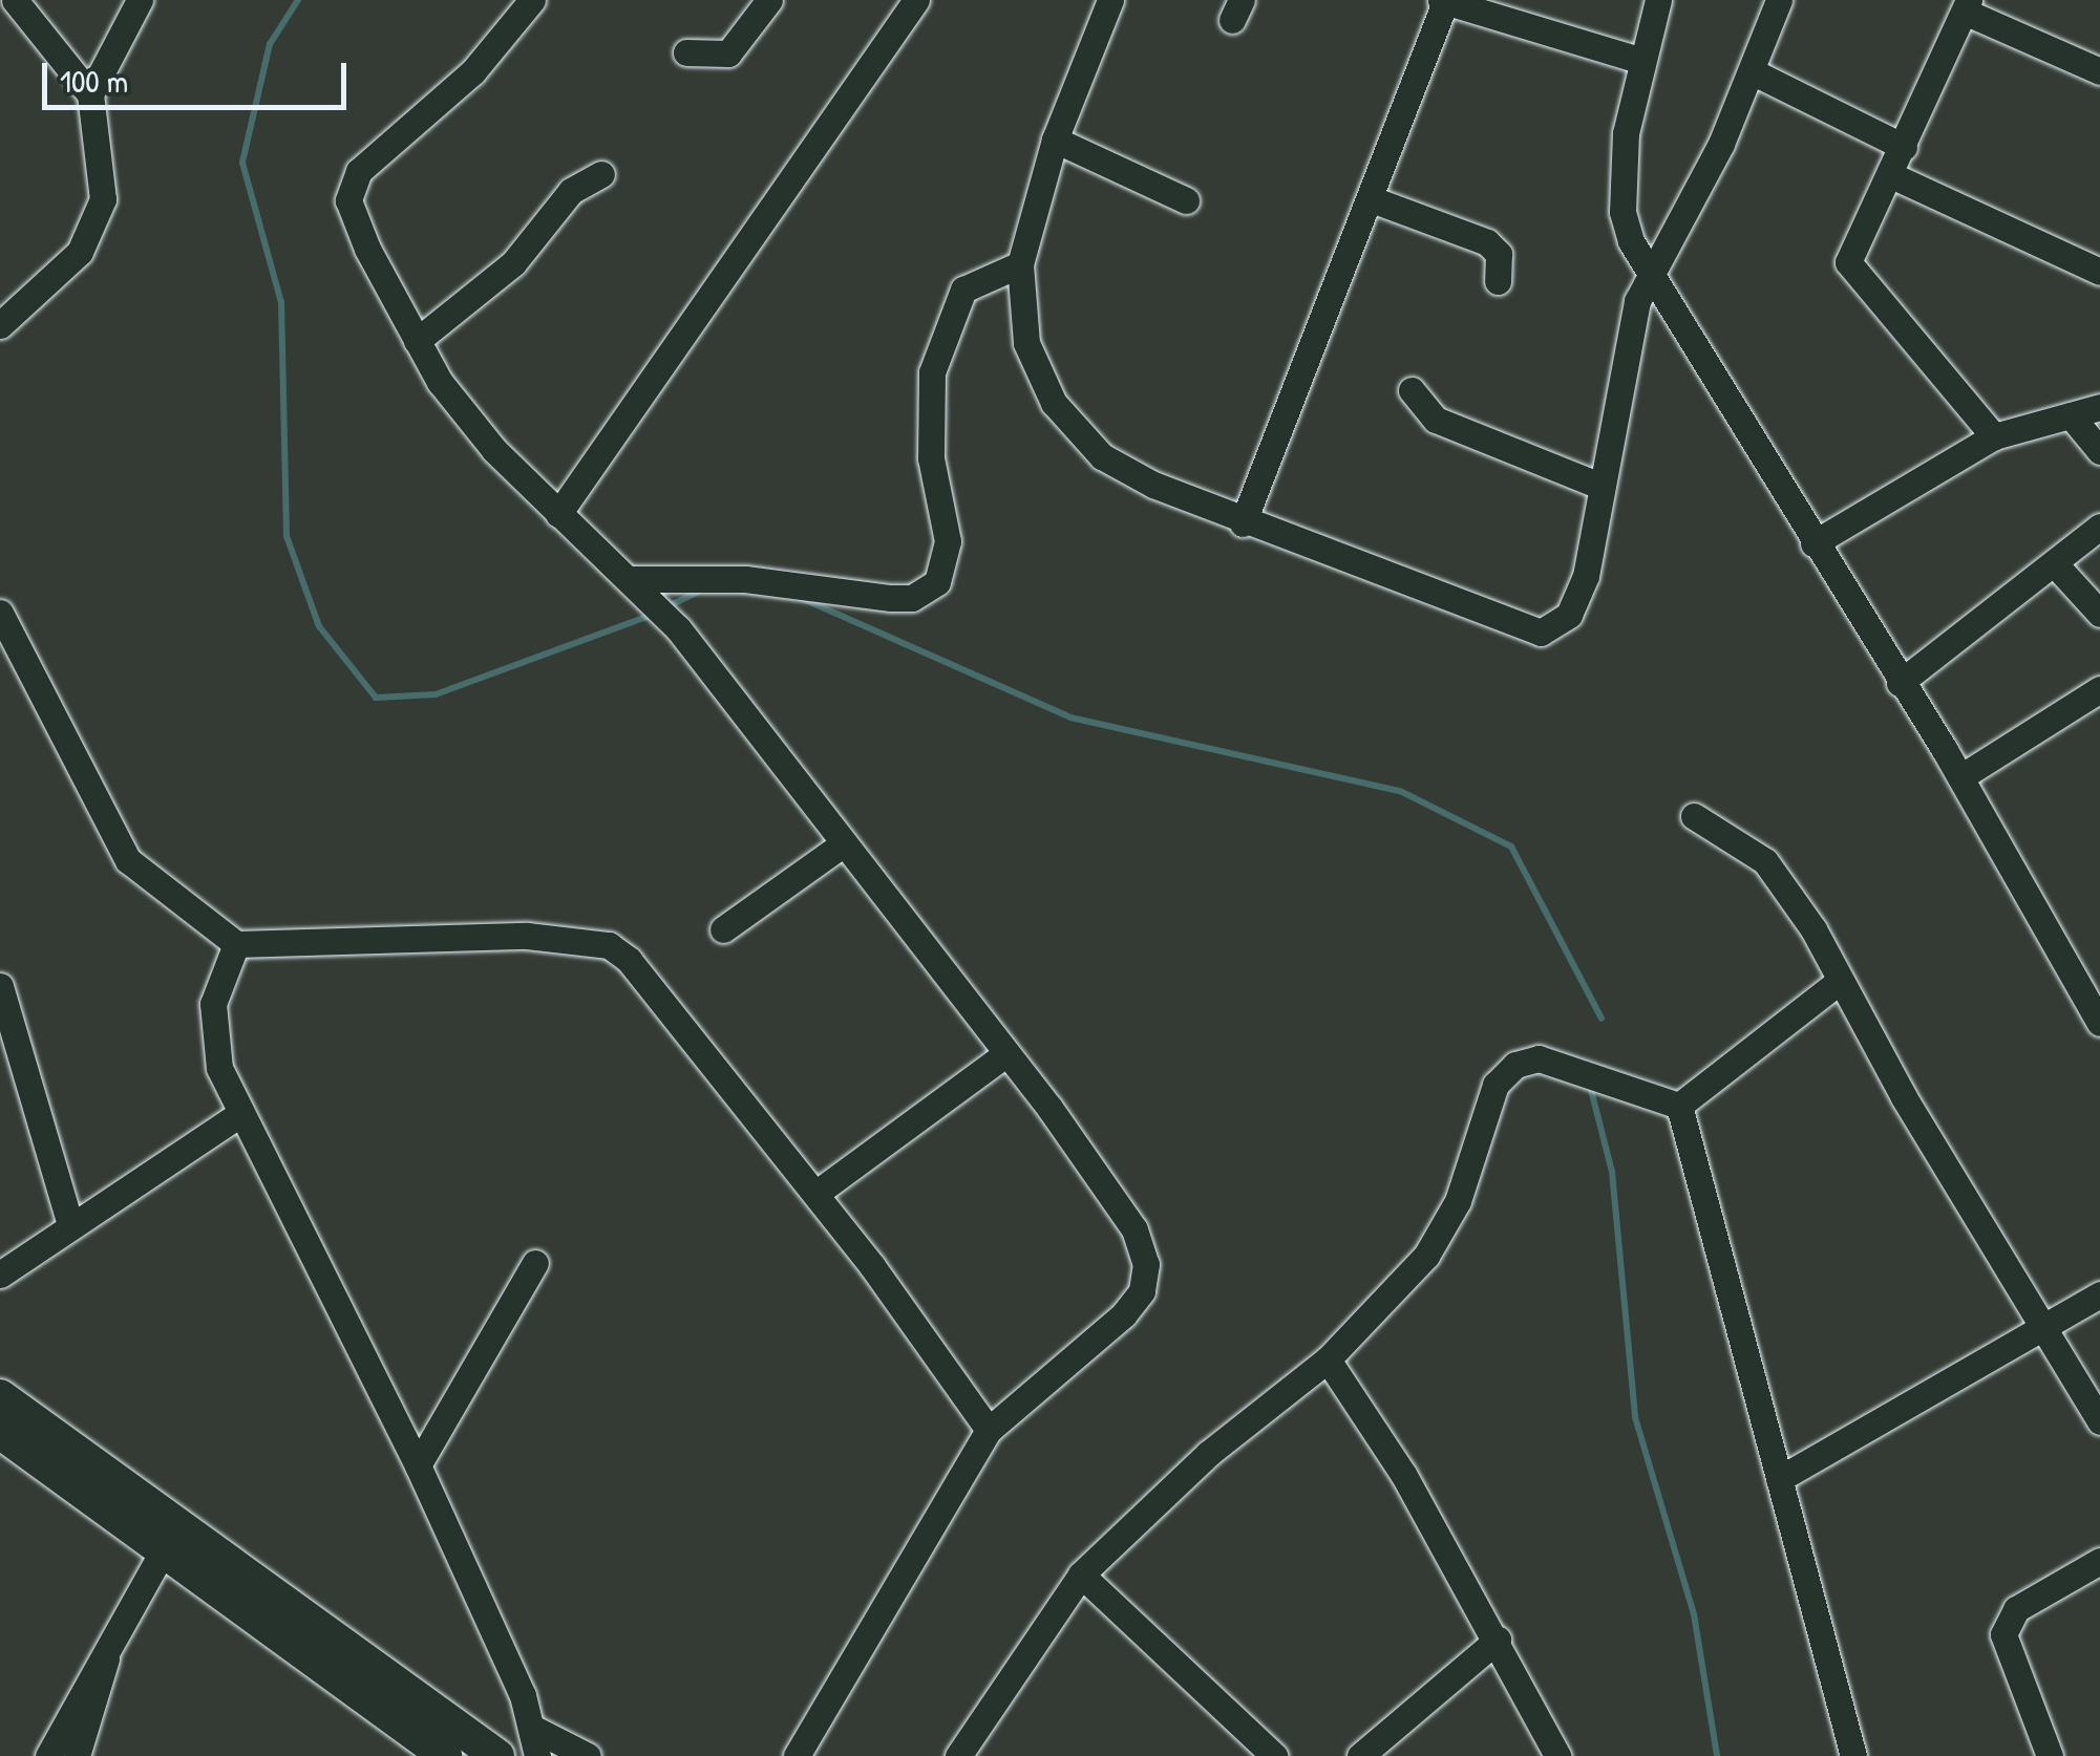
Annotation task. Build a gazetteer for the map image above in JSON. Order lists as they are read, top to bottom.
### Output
{
  "scale_bar": "100 m"
}
